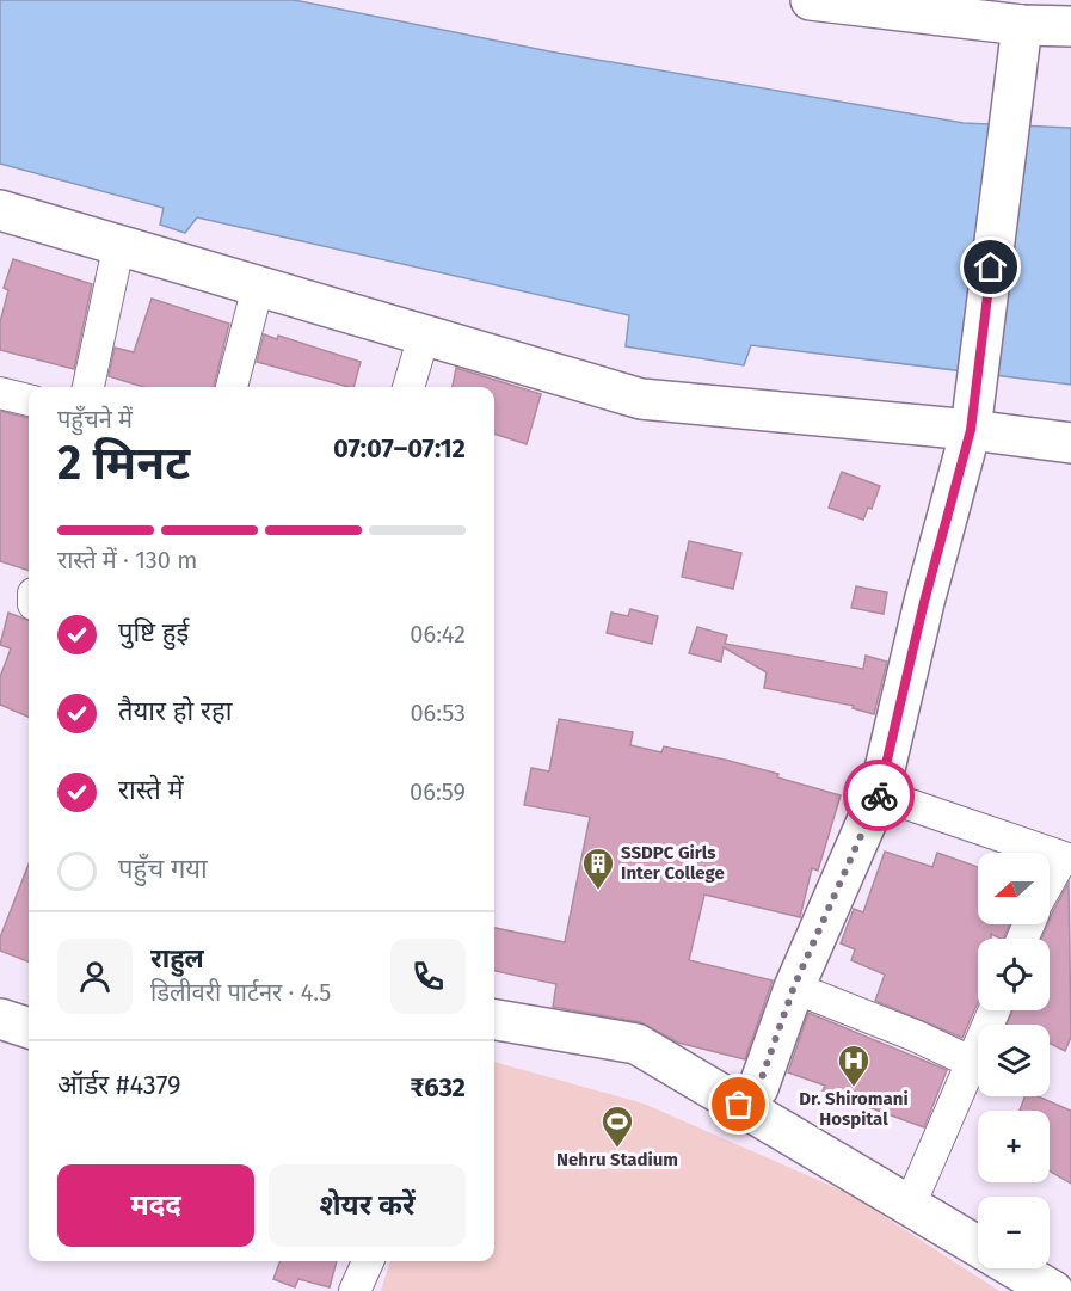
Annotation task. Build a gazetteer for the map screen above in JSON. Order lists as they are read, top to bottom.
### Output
{
  "places": {
    "building": ["SSDPC Girls Inter College"],
    "hospital": ["Dr. Shiromani Hospital"],
    "sports": ["Nehru Stadium"]
  },
  "north": "left",
  "page": {
    "heading": ["2 मिनट", "पहुँचने में", "07:07–07:12"],
    "panel": [
      "राहुल",
      "डिलीवरी पार्टनर · 4.5",
      "ऑर्डर #4379",
      "₹632"
    ],
    "bar": "रास्ते में · 130 m",
    "list": [
      ["पुष्टि हुई", "06:42"],
      ["तैयार हो रहा", "06:53"],
      ["रास्ते में", "06:59"],
      "पहुँच गया"
    ],
    "map_buttons": ["+", "−"],
    "buttons": ["मदद", "शेयर करें"]
  }
}
